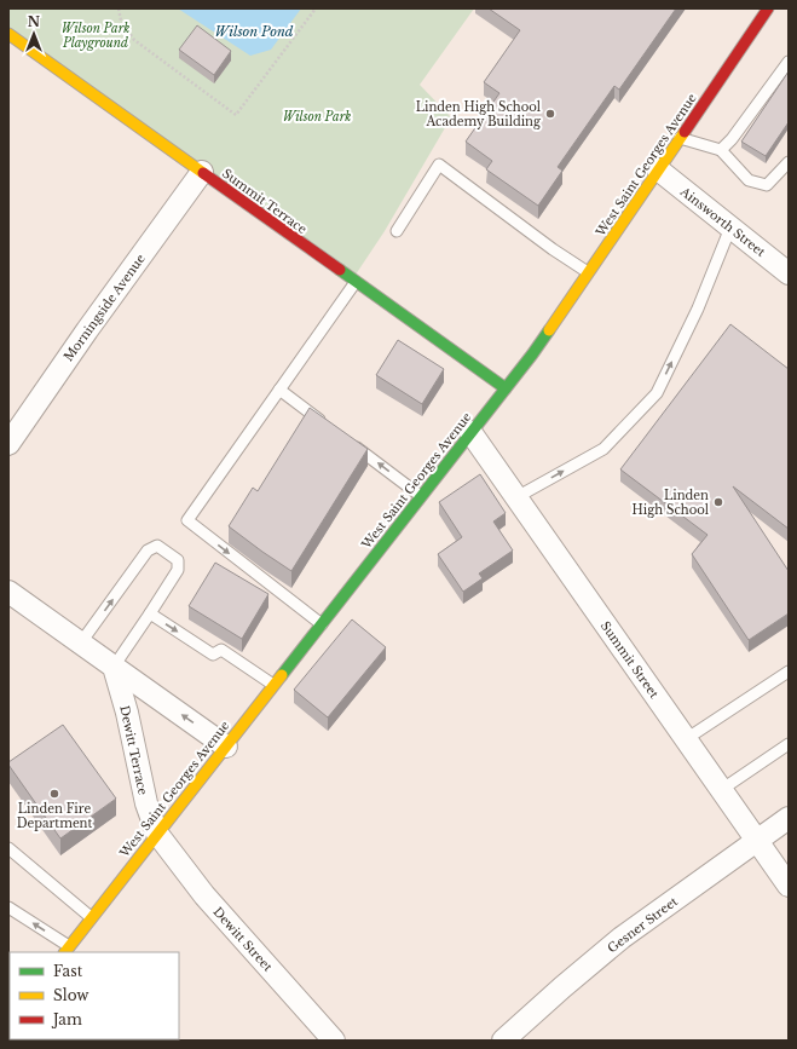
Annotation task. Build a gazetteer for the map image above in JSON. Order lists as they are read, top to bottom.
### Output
{
  "streets": {
    "main road": ["West Saint Georges Avenue", "Summit Terrace"],
    "street": [
      "Ainsworth Street",
      "Morningside Avenue",
      "Summit Street",
      "Dewitt Terrace",
      "Gesner Street",
      "Dewitt Street"
    ]
  },
  "crossings": [
    ["West Saint Georges Avenue", "Summit Terrace"],
    ["West Saint Georges Avenue", "Ainsworth Street"],
    ["West Saint Georges Avenue", "Summit Street"],
    ["West Saint Georges Avenue", "Dewitt Terrace"],
    ["West Saint Georges Avenue", "Dewitt Street"],
    ["Summit Terrace", "Morningside Avenue"],
    ["Summit Street", "Gesner Street"],
    ["Dewitt Terrace", "Dewitt Street"]
  ],
  "water": ["Wilson Pond"],
  "parks": ["Wilson Park Playground", "Wilson Park"],
  "places": ["Linden High School Academy Building", "Linden High School", "Linden Fire Department"],
  "legend": ["Fast", "Slow", "Jam"],
  "north": "top"
}
